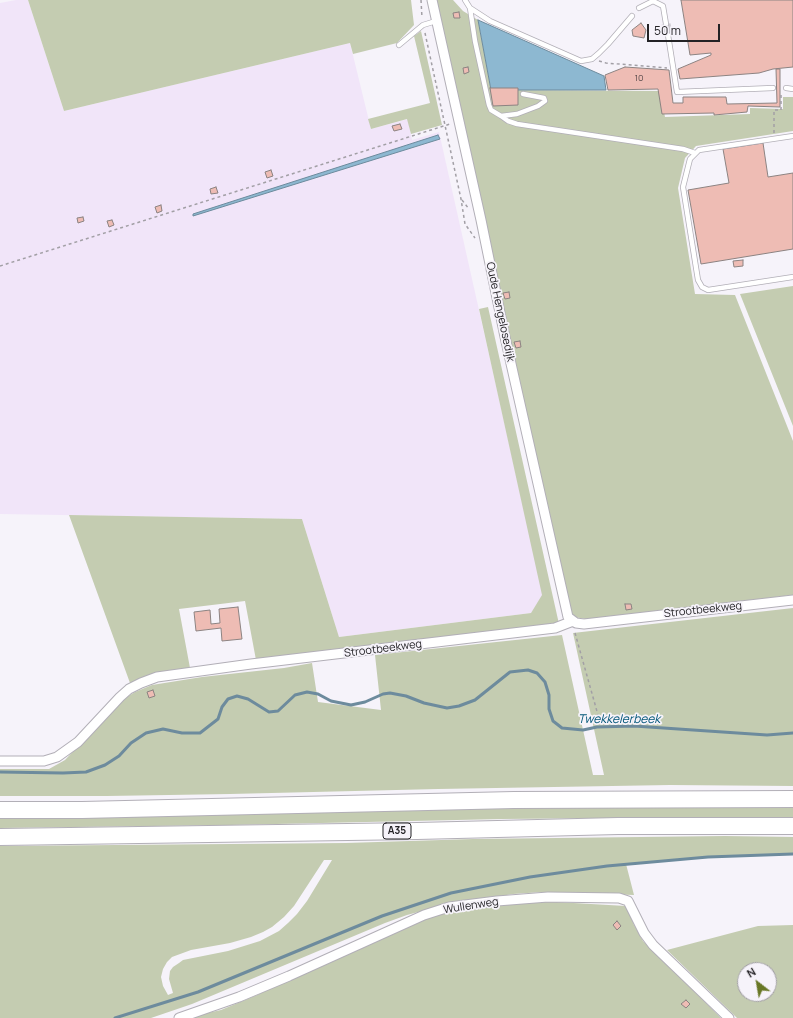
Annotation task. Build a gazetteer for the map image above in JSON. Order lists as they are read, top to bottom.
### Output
{
  "streets": {
    "highway": ["A35"],
    "street": ["Oude Hengelosedijk", "Strootbeekweg", "Wullenweg"]
  },
  "crossings": [
    ["Oude Hengelosedijk", "Strootbeekweg"]
  ],
  "water": ["Twekkelerbeek"],
  "house_numbers": ["10"],
  "scale_bar": "50 m",
  "north": "top left"
}
